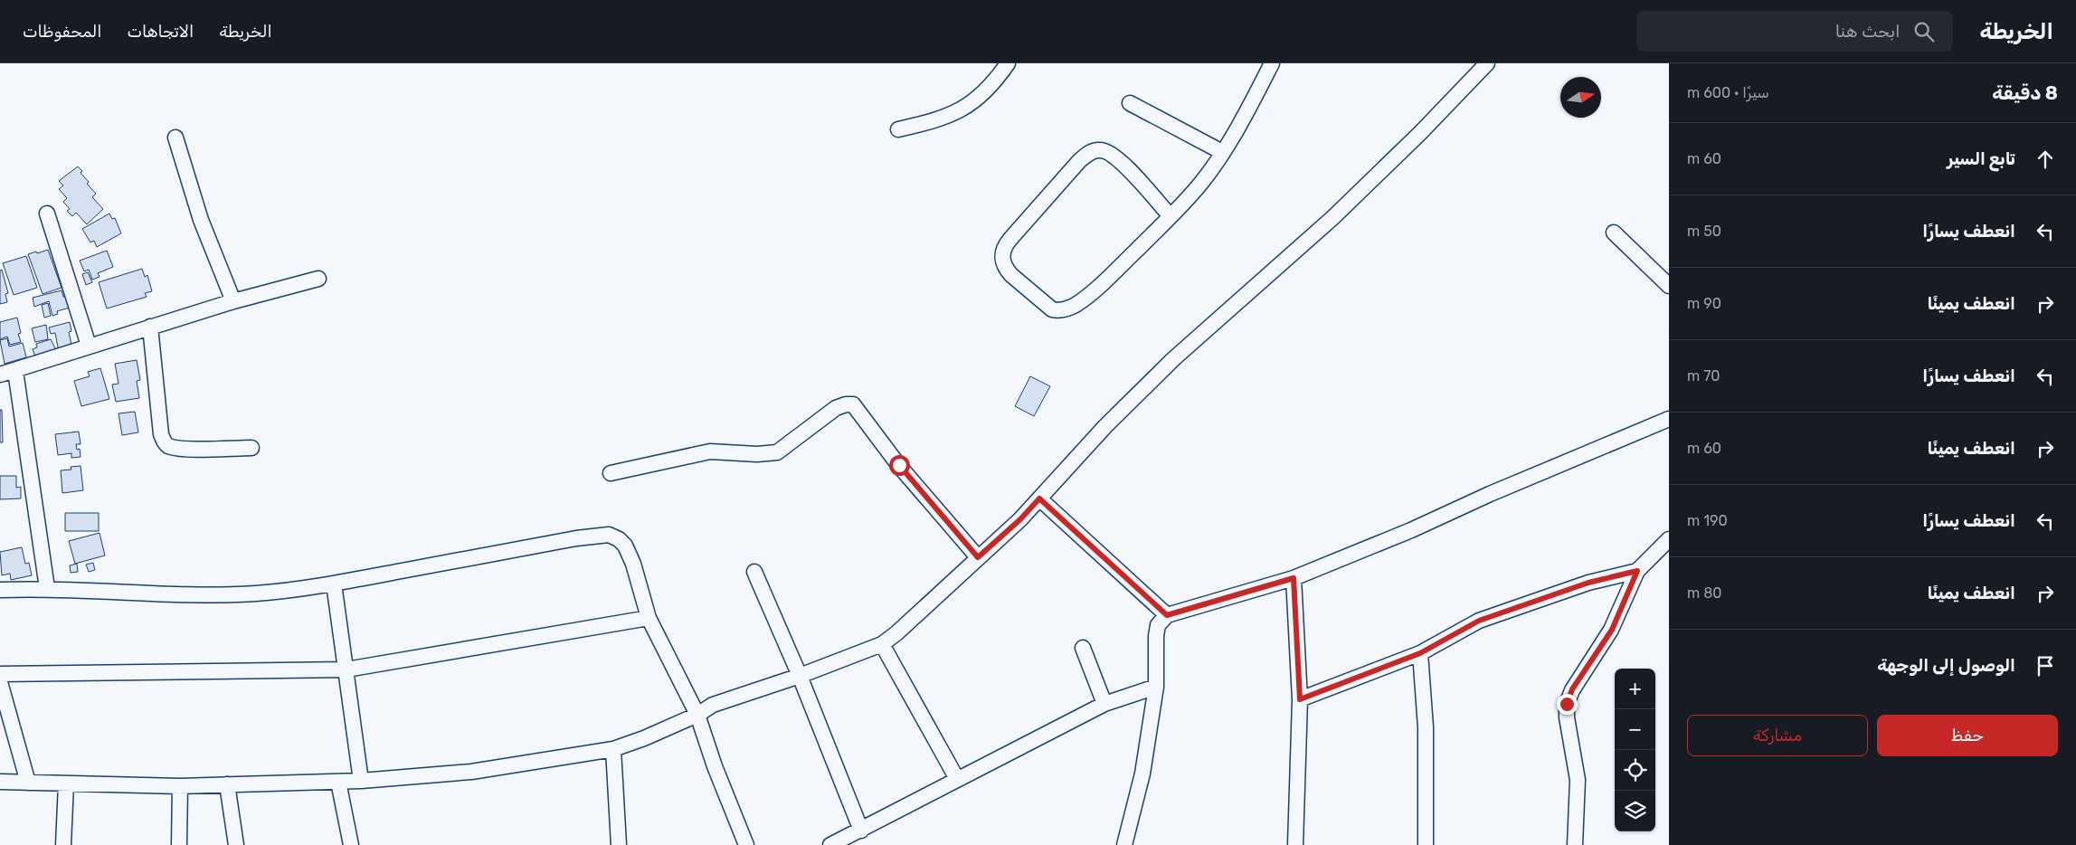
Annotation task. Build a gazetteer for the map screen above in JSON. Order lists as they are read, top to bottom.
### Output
{
  "north": "right",
  "page": {
    "header": "الخريطة",
    "search": "ابحث هنا",
    "nav": ["الخريطة", "الاتجاهات", "المحفوظات"],
    "heading": ["8 دقيقة", "سيرًا · 600 m"],
    "list": [
      ["تابع السير", "60 m"],
      ["انعطف يسارًا", "50 m"],
      ["انعطف يمينًا", "90 m"],
      ["انعطف يسارًا", "70 m"],
      ["انعطف يمينًا", "60 m"],
      ["انعطف يسارًا", "190 m"],
      ["انعطف يمينًا", "80 m"],
      "الوصول إلى الوجهة"
    ],
    "map_buttons": ["+", "−"],
    "buttons": ["حفظ", "مشاركة"]
  }
}
